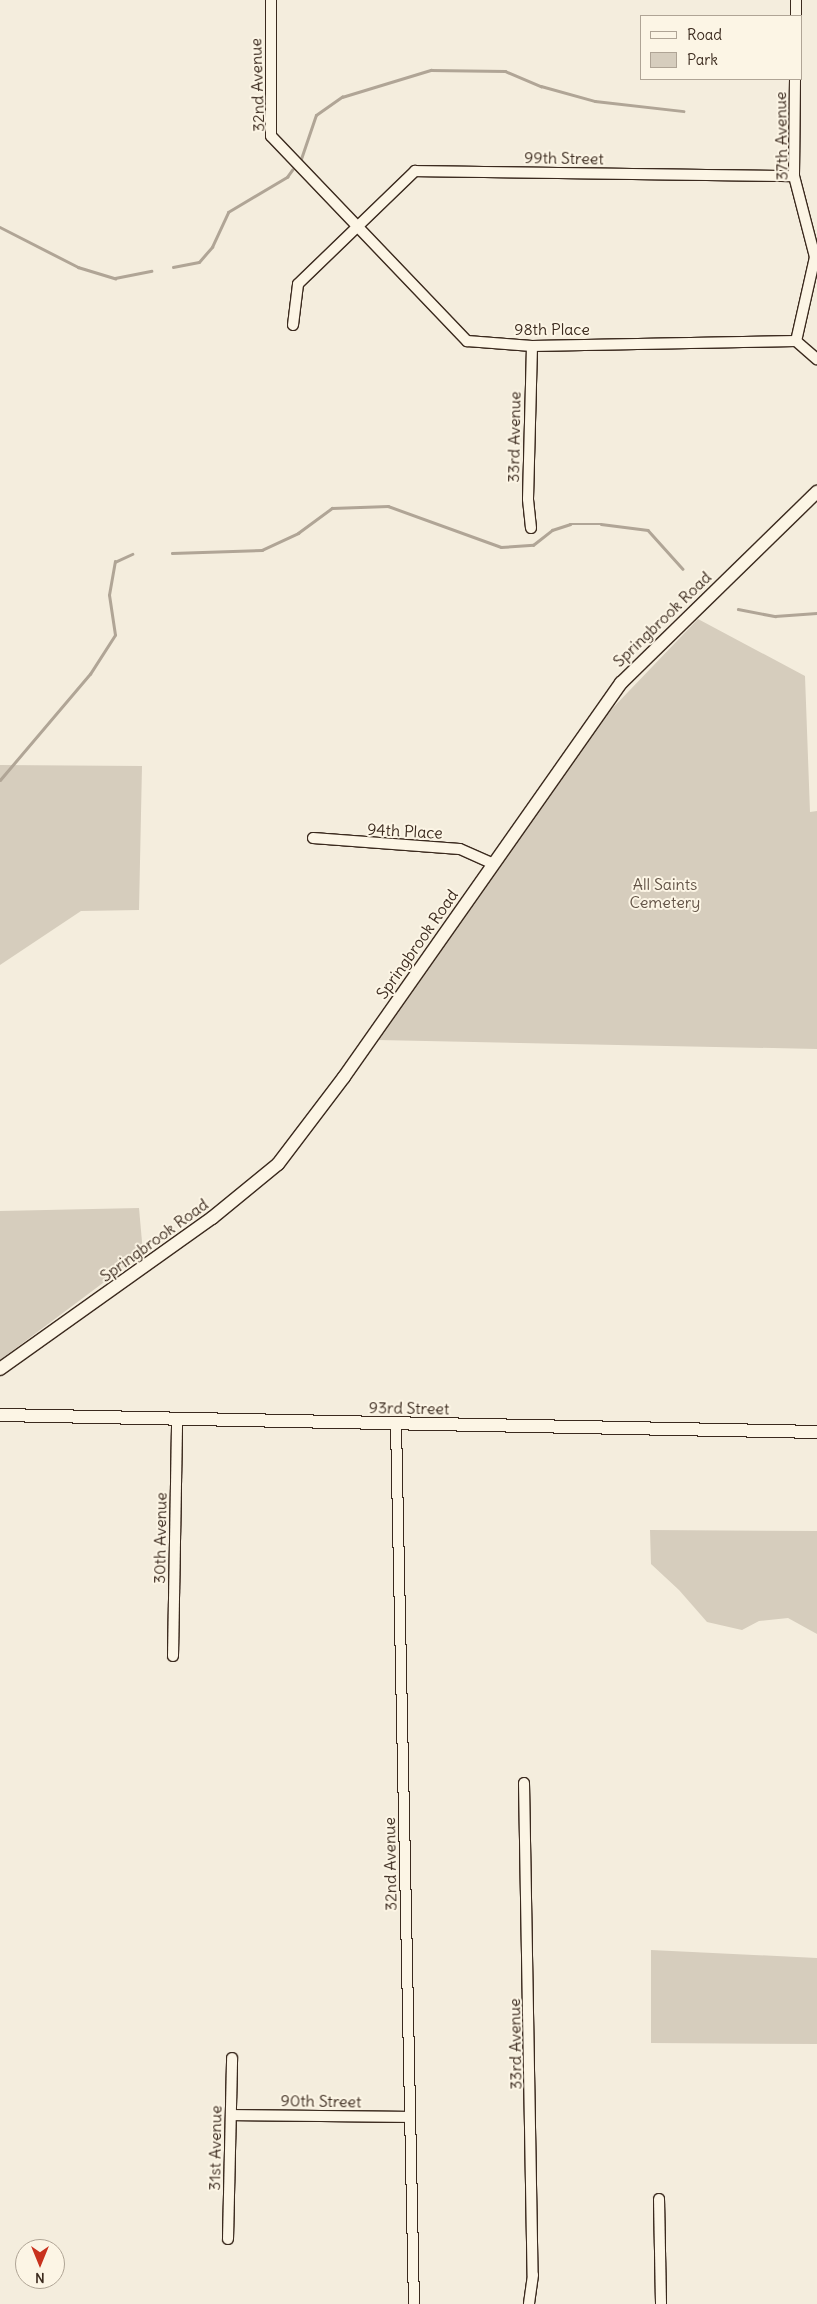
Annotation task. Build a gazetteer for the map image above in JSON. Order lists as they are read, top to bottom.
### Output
{
  "streets": {
    "street": [
      "32nd Avenue",
      "37th Avenue",
      "99th Street",
      "98th Place",
      "33rd Avenue",
      "Springbrook Road",
      "94th Place",
      "93rd Street",
      "30th Avenue",
      "90th Street",
      "31st Avenue"
    ]
  },
  "crossings": [
    ["32nd Avenue", "99th Street"],
    ["32nd Avenue", "98th Place"],
    ["32nd Avenue", "93rd Street"],
    ["32nd Avenue", "90th Street"],
    ["37th Avenue", "99th Street"],
    ["37th Avenue", "98th Place"],
    ["99th Street", "98th Place"],
    ["98th Place", "33rd Avenue"],
    ["Springbrook Road", "94th Place"],
    ["93rd Street", "30th Avenue"],
    ["90th Street", "31st Avenue"]
  ],
  "parks": ["All Saints Cemetery"],
  "legend": ["Road", "Park"],
  "north": "bottom"
}
